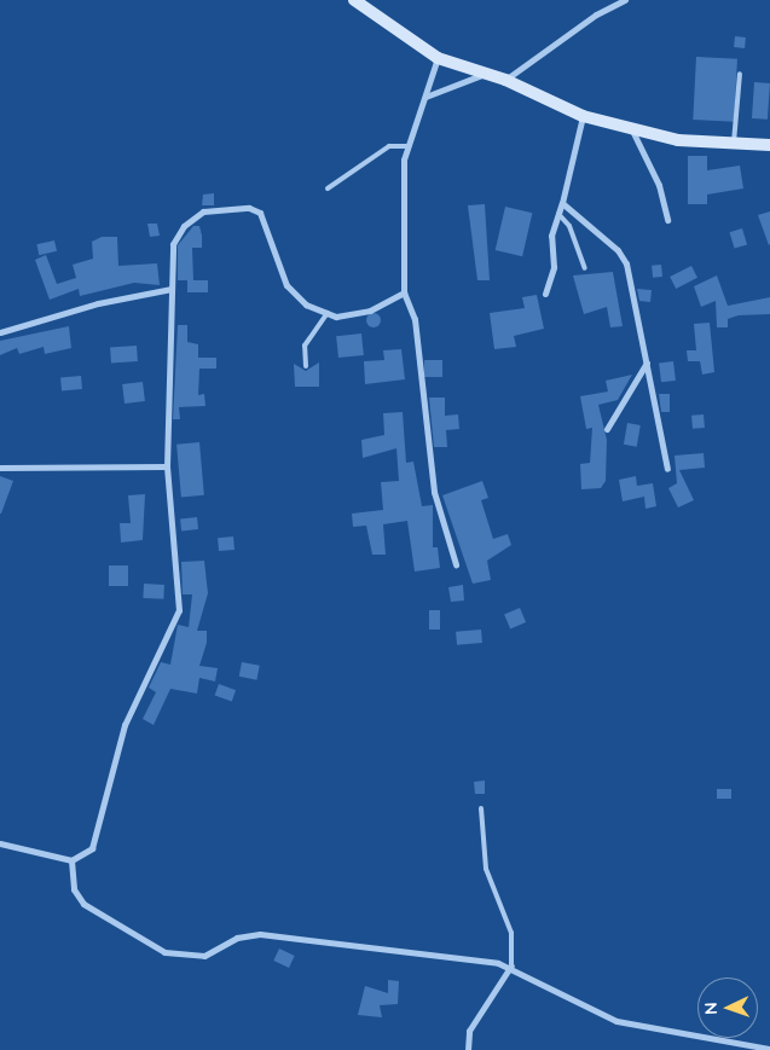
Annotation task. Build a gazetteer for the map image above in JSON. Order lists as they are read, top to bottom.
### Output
{
  "north": "left"
}
